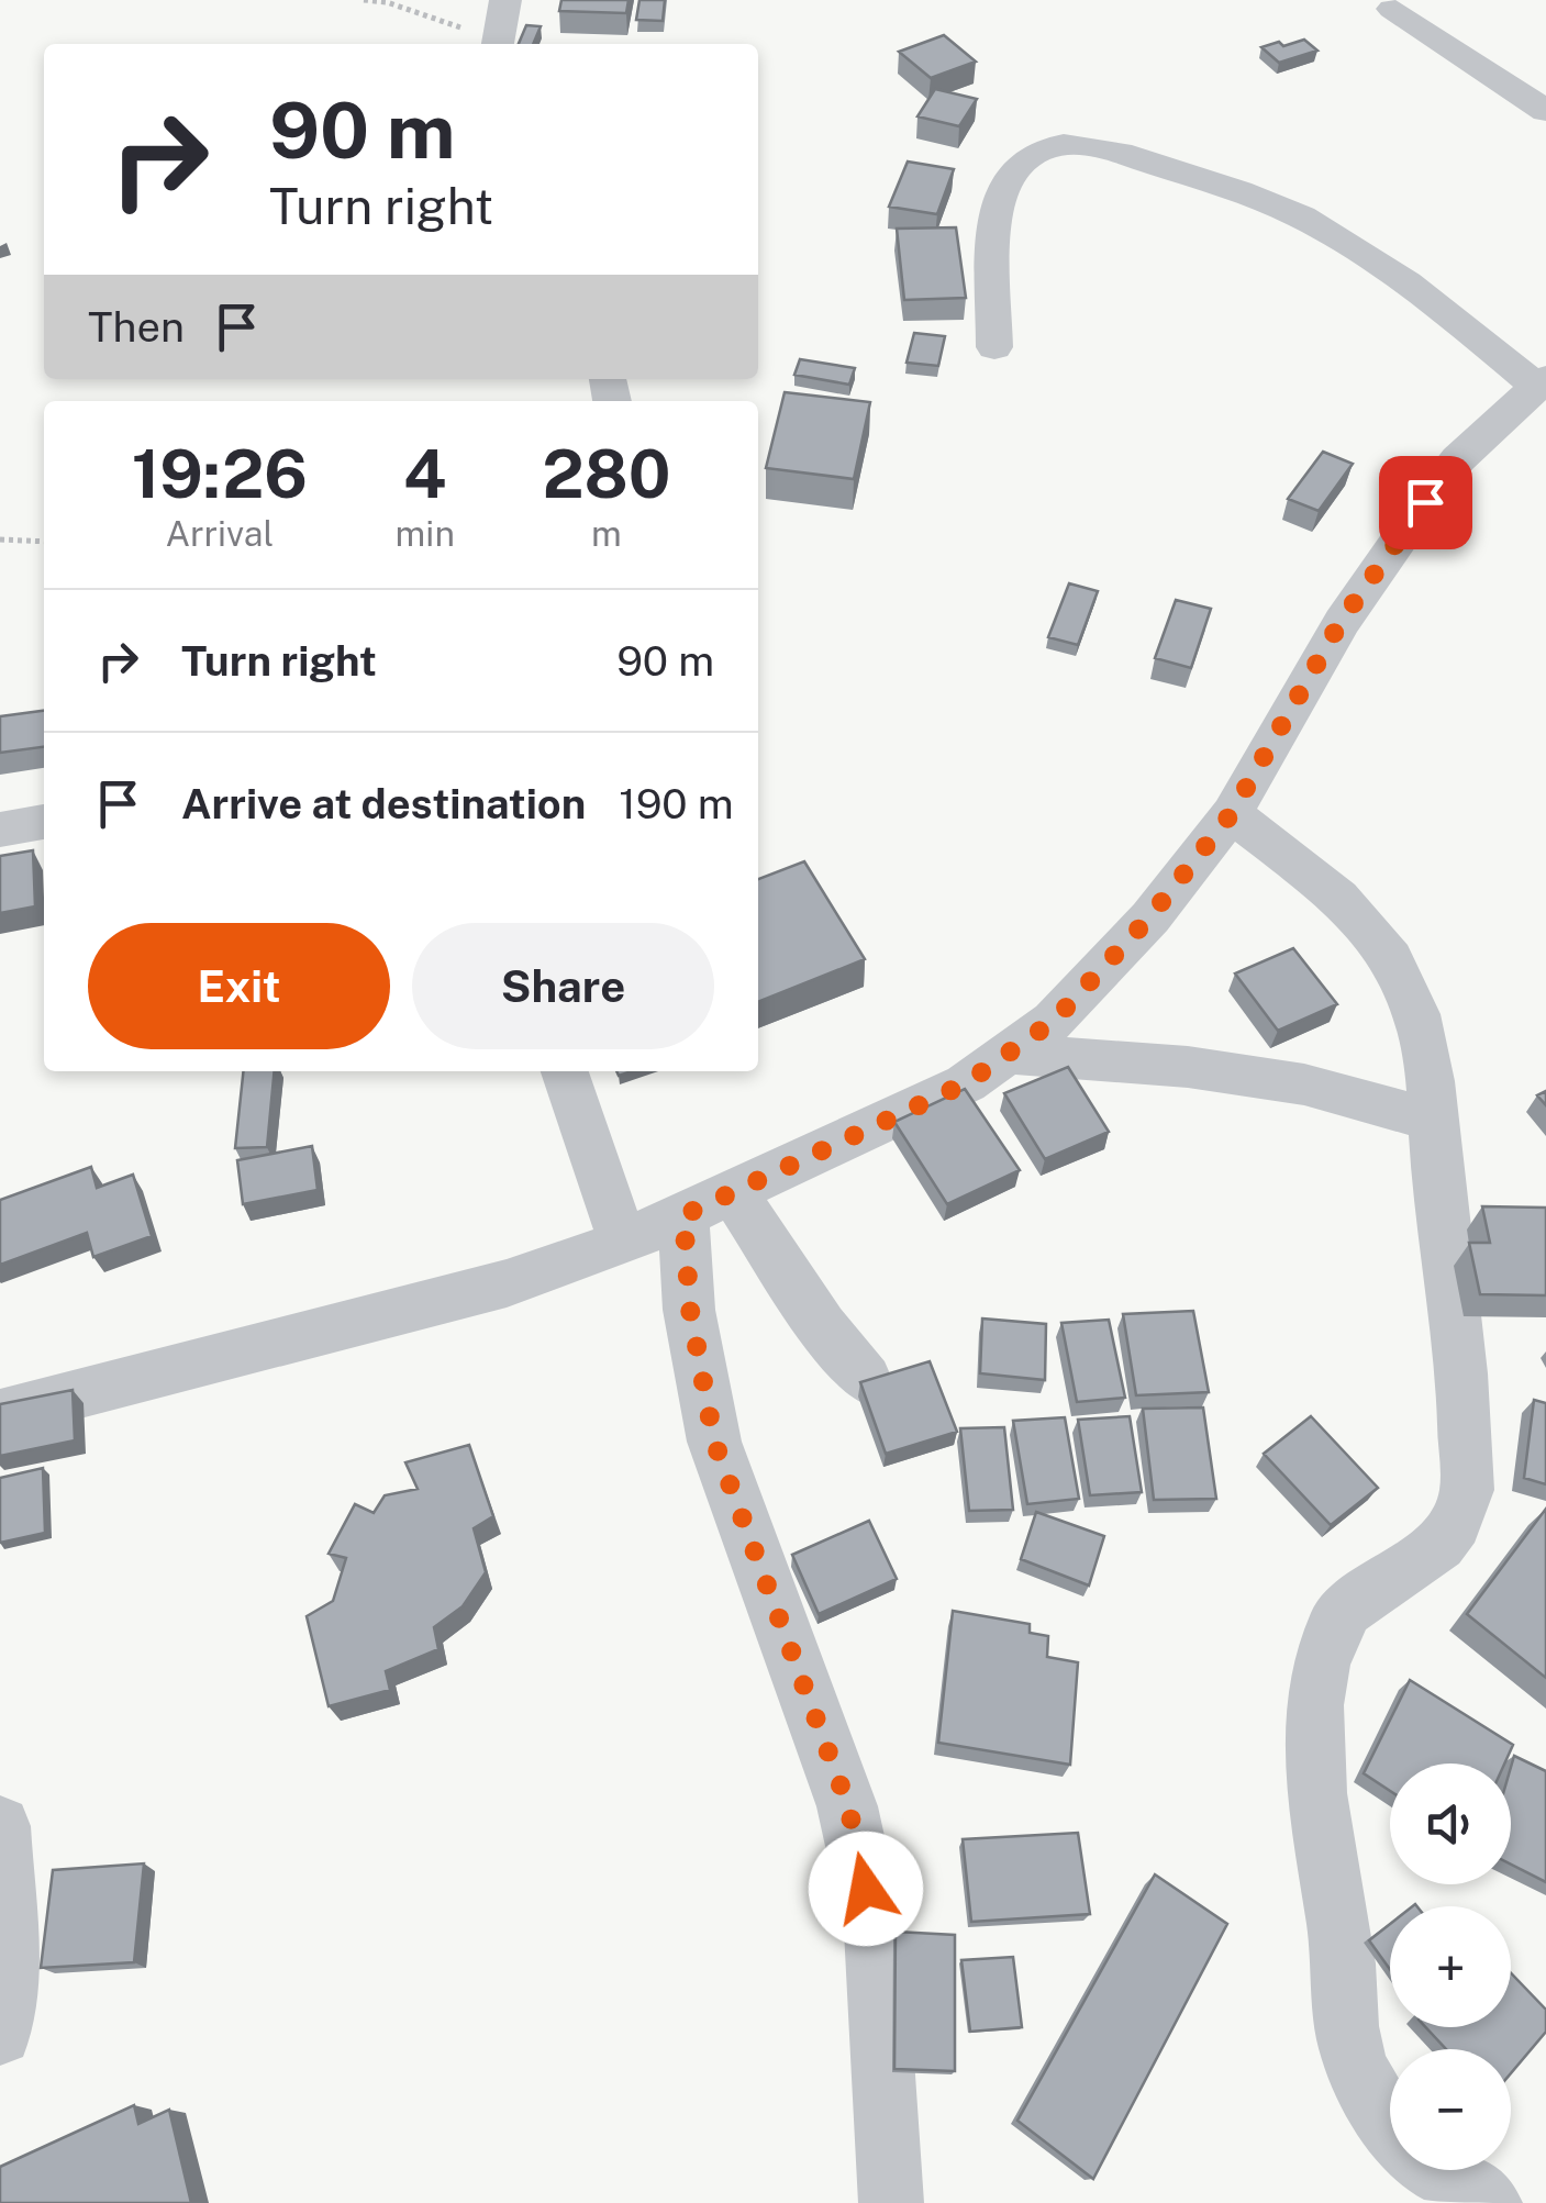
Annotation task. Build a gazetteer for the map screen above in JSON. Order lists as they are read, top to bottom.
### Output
{
  "page": {
    "turn": ["90 m", "Turn right"],
    "then": "Then",
    "eta": [
      "19:26",
      "Arrival",
      "4",
      "min",
      "280",
      "m"
    ],
    "list": [
      {
        "name": "Turn right",
        "value": "90 m"
      },
      {
        "name": "Arrive at destination",
        "value": "190 m"
      }
    ],
    "buttons": ["Exit", "Share"],
    "map_buttons": ["+", "−"]
  }
}
